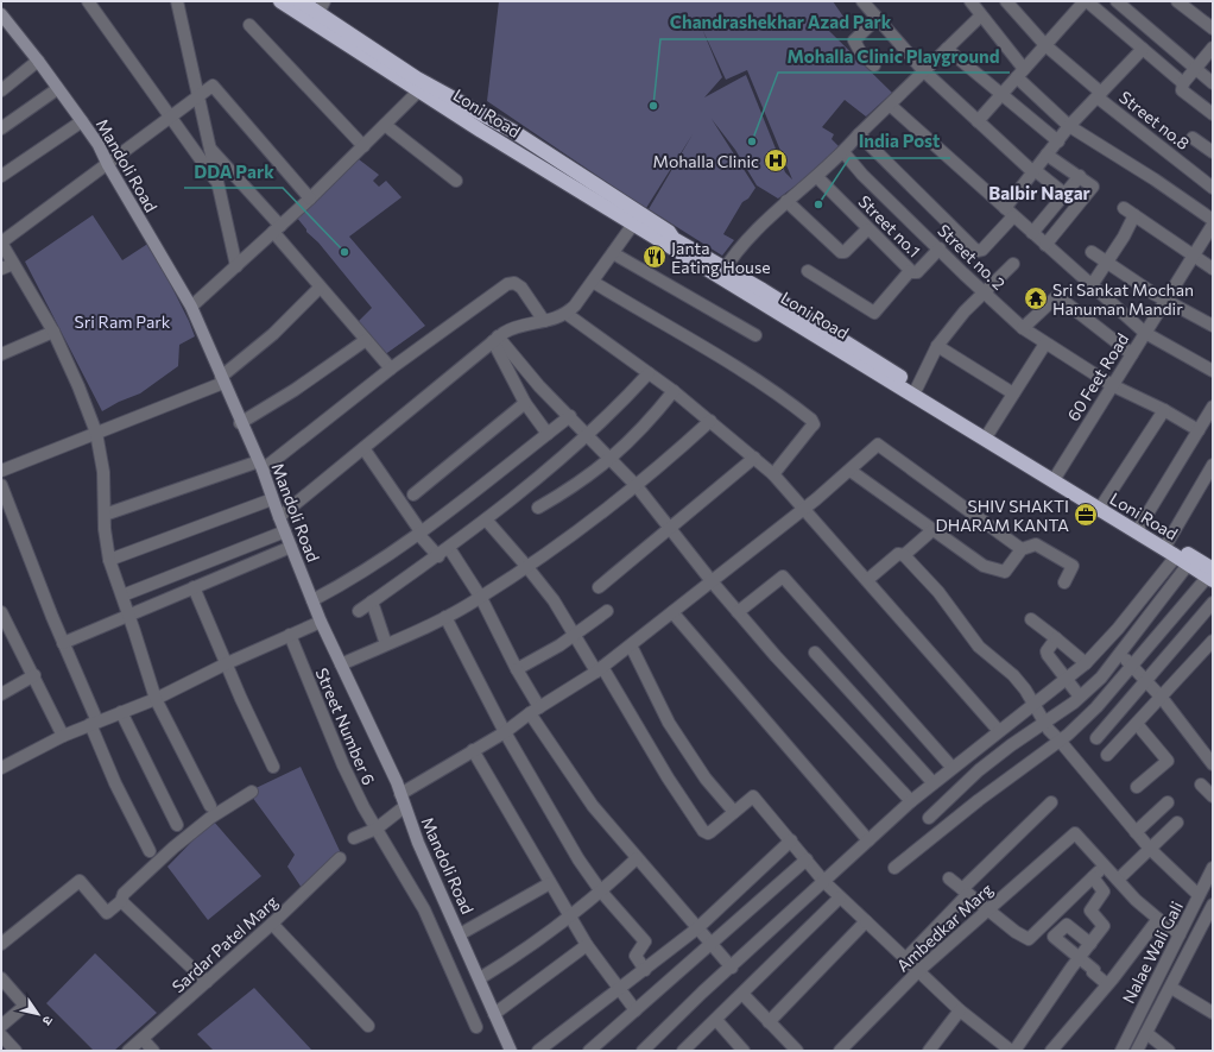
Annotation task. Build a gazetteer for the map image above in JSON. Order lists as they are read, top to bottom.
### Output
{
  "streets": {
    "highway": ["Loni Road"],
    "street": [
      "Street no.8",
      "Mandoli Road",
      "Street no.1",
      "Street no. 2",
      "60 Feet Road",
      "Street Number 6",
      "Ambedkar Marg",
      "Sardar Patel Marg",
      "Nalae Wali Gali"
    ]
  },
  "crossings": [
    ["Loni Road", "60 Feet Road"],
    ["Street no.1", "Street no. 2"],
    ["Street no. 2", "60 Feet Road"]
  ],
  "districts": ["Balbir Nagar"],
  "parks": ["Sri Ram Park"],
  "places": {
    "other": [
      "Chandrashekhar Azad Park",
      "Mohalla Clinic Playground",
      "India Post",
      "DDA Park"
    ],
    "hospital": ["Mohalla Clinic"],
    "restaurant": ["Janta Eating House"],
    "temple": ["Sri Sankat Mochan Hanuman Mandir"],
    "office": ["SHIV SHAKTI DHARAM KANTA"]
  },
  "north": "bottom right"
}
